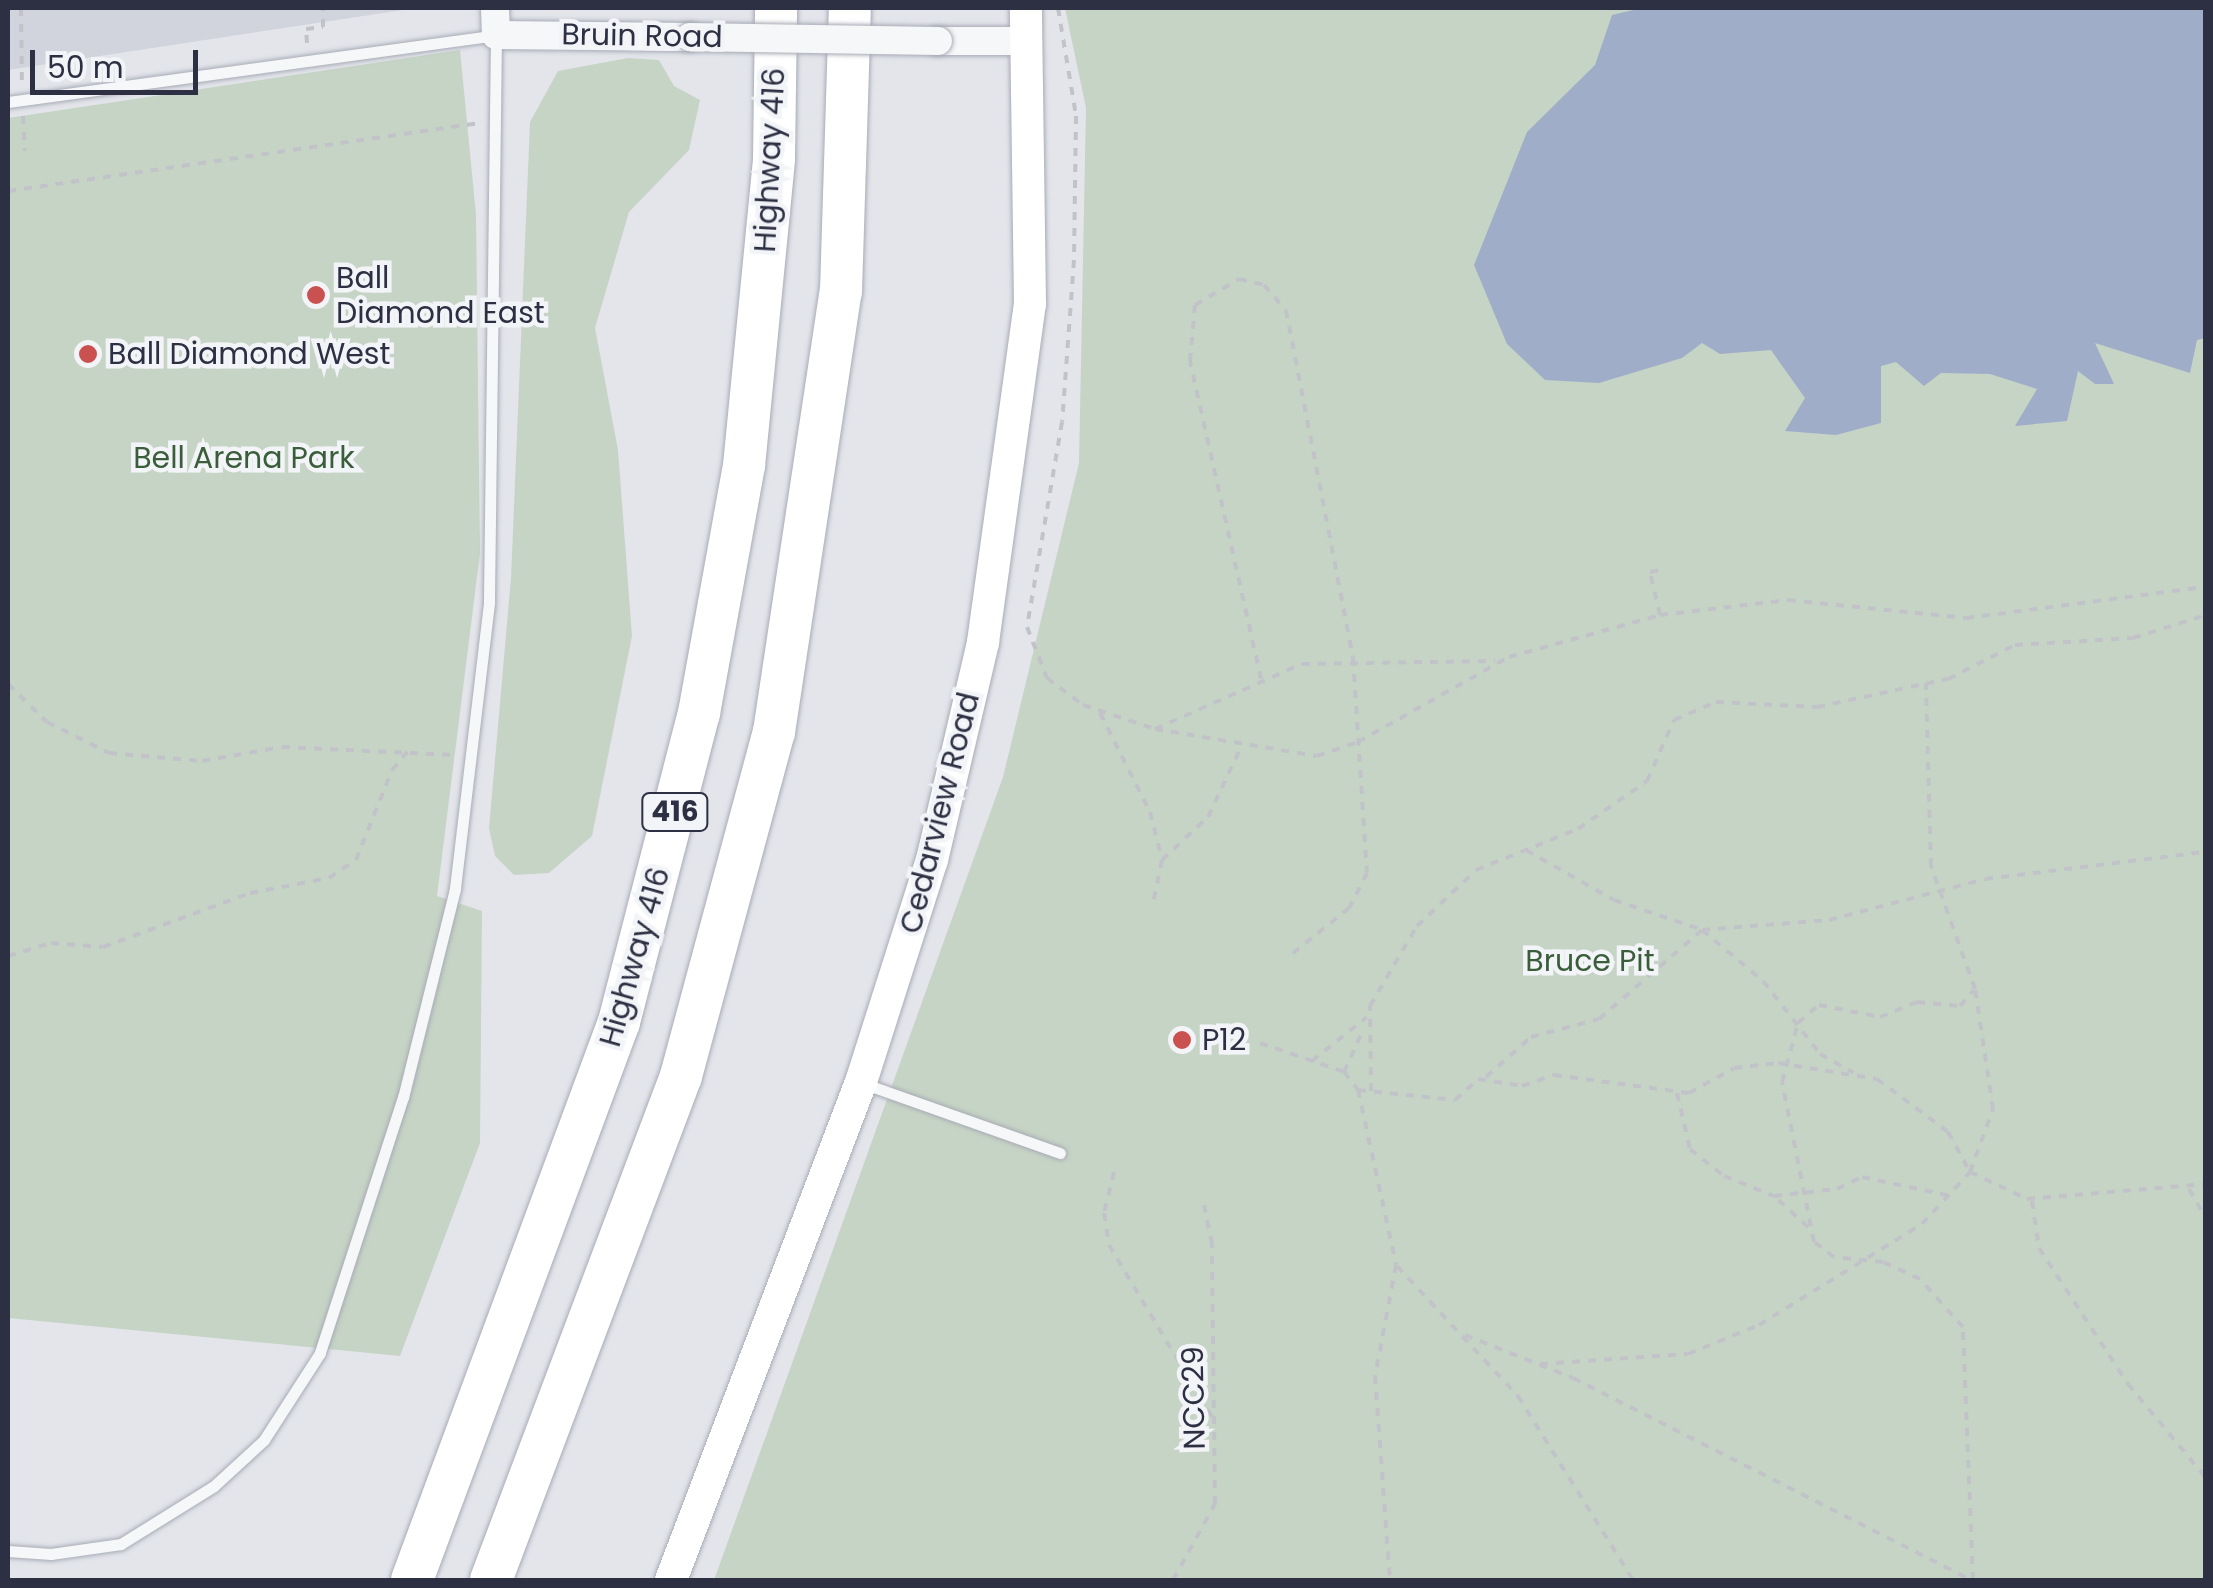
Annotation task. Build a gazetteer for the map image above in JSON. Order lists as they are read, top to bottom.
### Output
{
  "streets": {
    "highway": ["Highway 416", "416"],
    "main road": ["Cedarview Road"],
    "street": ["Bruin Road"],
    "path": ["NCC29"]
  },
  "crossings": [
    ["Bruin Road", "Cedarview Road"]
  ],
  "parks": ["Bell Arena Park", "Bruce Pit"],
  "places": ["Ball Diamond East", "Ball Diamond West", "P12"],
  "scale_bar": "50 m"
}
